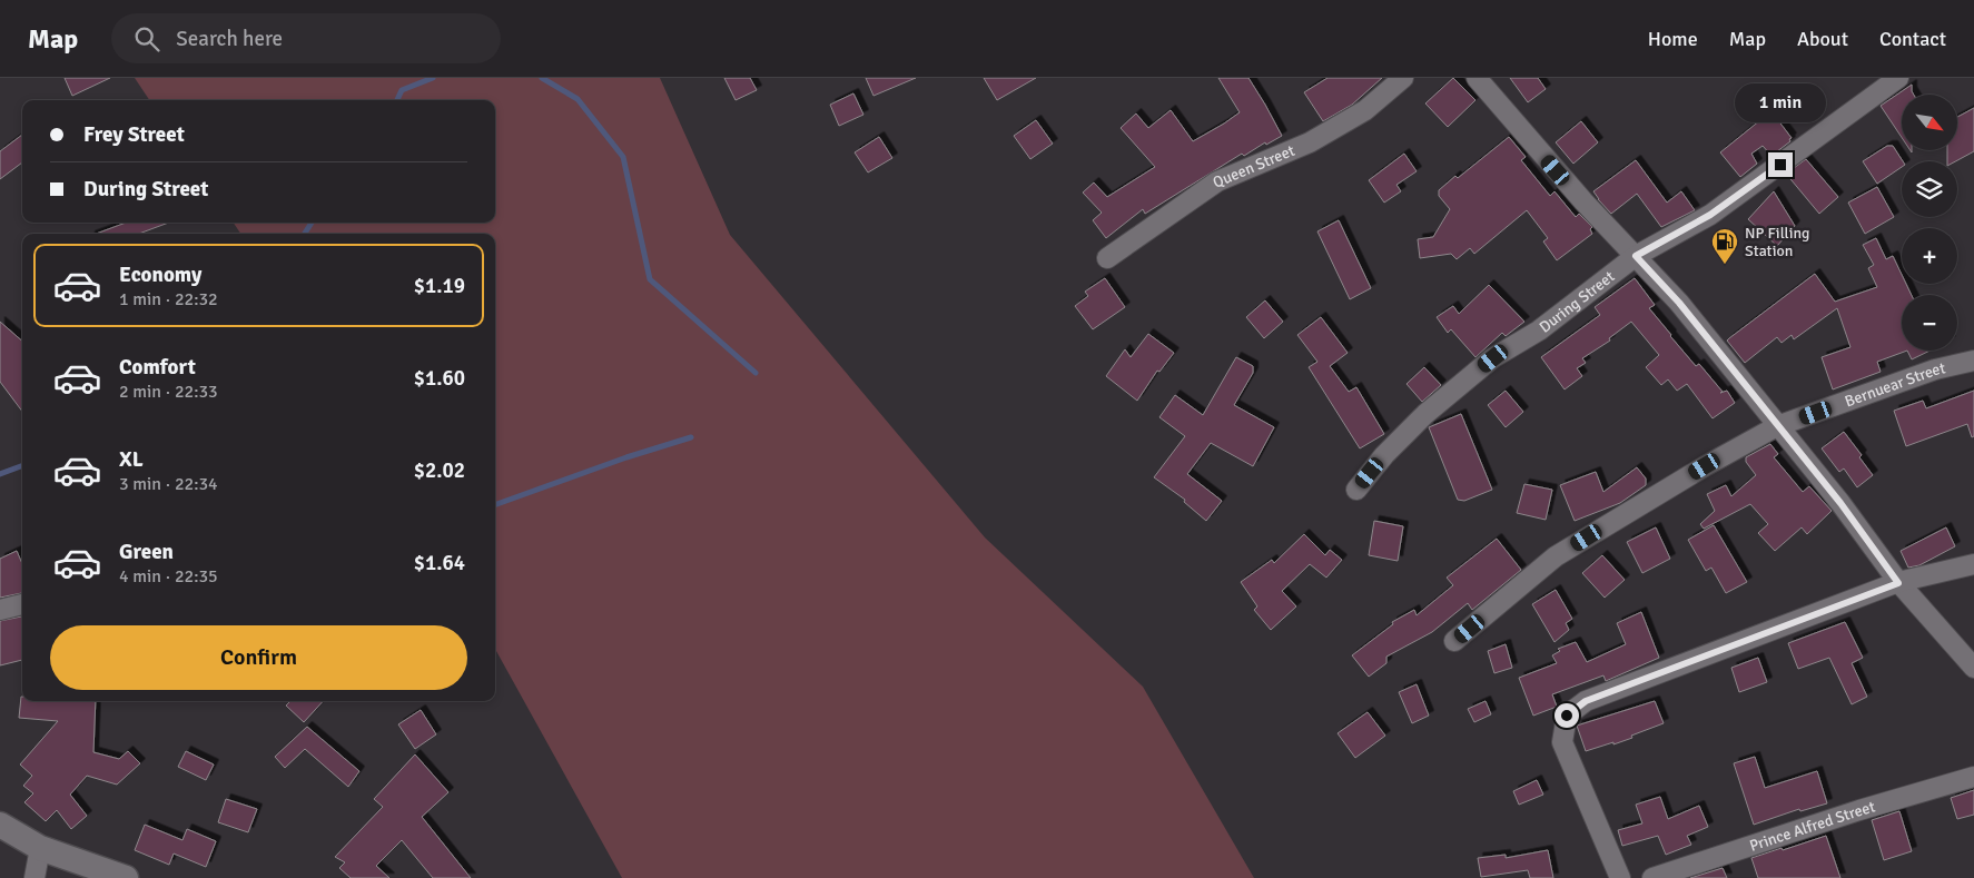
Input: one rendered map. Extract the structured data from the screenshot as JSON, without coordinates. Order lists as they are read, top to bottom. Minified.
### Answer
{"streets":{"street":["Queen Street","During Street","Bernuear Street","Prince Alfred Street"]},"places":{"fuel station":["NP Filling Station"]},"north":"bottom right","page":{"header":"Map","search":"Search here","nav":["Home","Map","About","Contact"],"bubble":"1 min","map_buttons":["+","−"],"banner":["Frey Street","During Street"],"list":[{"name":"Economy","note":"1 min · 22:32","value":"$1.19"},{"name":"Comfort","note":"2 min · 22:33","value":"$1.60"},{"name":"XL","note":"3 min · 22:34","value":"$2.02"},{"name":"Green","note":"4 min · 22:35","value":"$1.64"}],"buttons":"Confirm"}}
